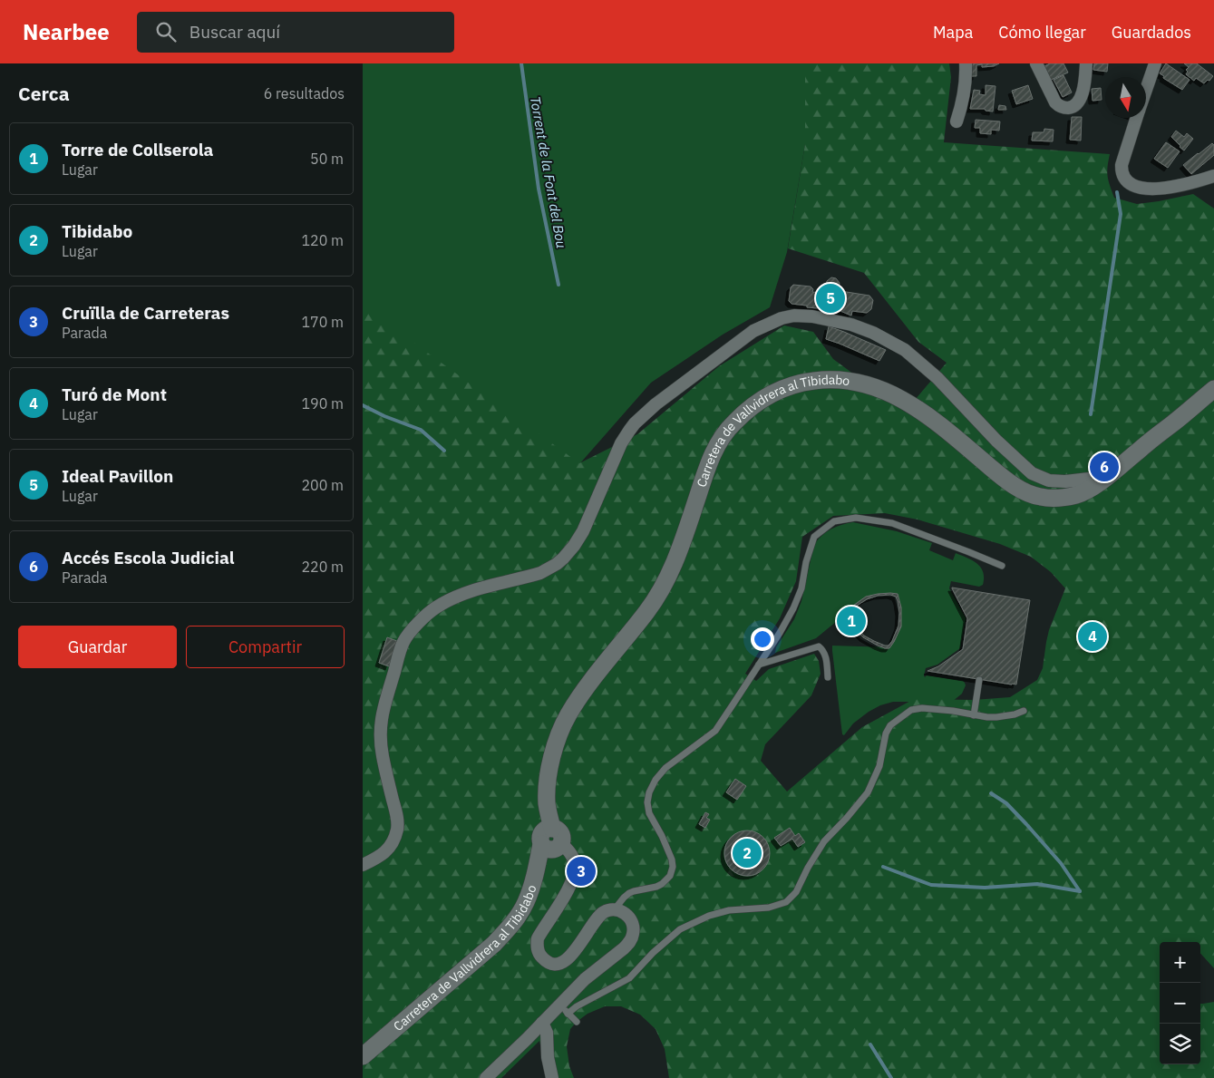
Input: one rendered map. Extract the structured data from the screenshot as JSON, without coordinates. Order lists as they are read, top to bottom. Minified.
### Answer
{"streets":{"street":["Carretera de Vallvidrera al Tibidabo"]},"water":["Torrent de la Font del Bou"],"north":"bottom","page":{"header":"Nearbee","search":"Buscar aquí","nav":["Mapa","Cómo llegar","Guardados"],"heading":["Cerca","6 resultados"],"list":[{"mark":"1","name":"Torre de Collserola","note":"Lugar","value":"50 m"},{"mark":"2","name":"Tibidabo","note":"Lugar","value":"120 m"},{"mark":"3","name":"Cruïlla de Carreteras","note":"Parada","value":"170 m"},{"mark":"4","name":"Turó de Mont","note":"Lugar","value":"190 m"},{"mark":"5","name":"Ideal Pavillon","note":"Lugar","value":"200 m"},{"mark":"6","name":"Accés Escola Judicial","note":"Parada","value":"220 m"}],"pins":["5","6","1","4","2","3"],"buttons":["Guardar","Compartir"],"map_buttons":["+","−"]}}
